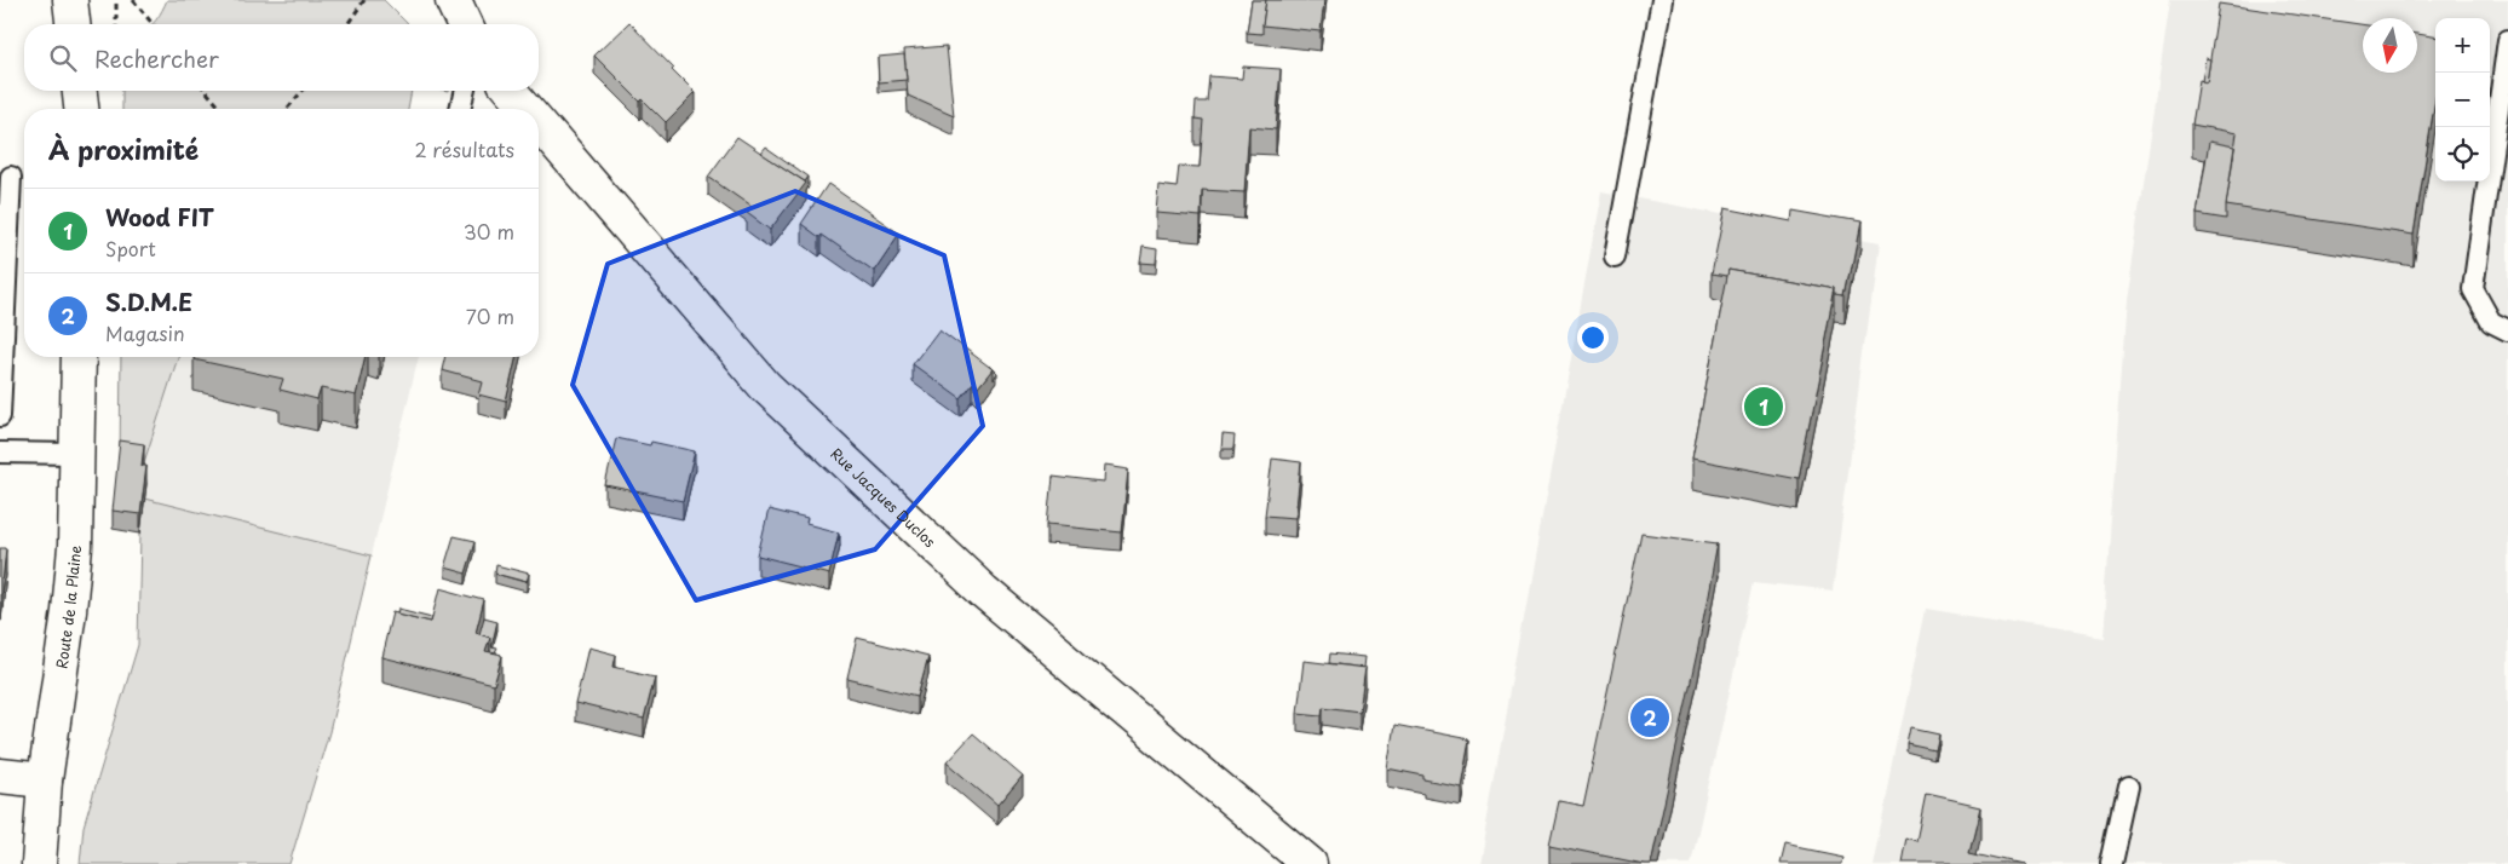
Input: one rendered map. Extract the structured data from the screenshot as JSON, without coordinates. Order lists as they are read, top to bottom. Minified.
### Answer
{"streets":{"street":["Rue Jacques Duclos","Route de la Plaine"]},"north":"bottom","page":{"map_buttons":["+","−"],"search":"Rechercher","heading":["À proximité","2 résultats"],"list":[{"mark":"1","name":"Wood FIT","note":"Sport","value":"30 m"},{"mark":"2","name":"S.D.M.E","note":"Magasin","value":"70 m"}],"pins":["1","2"]}}
